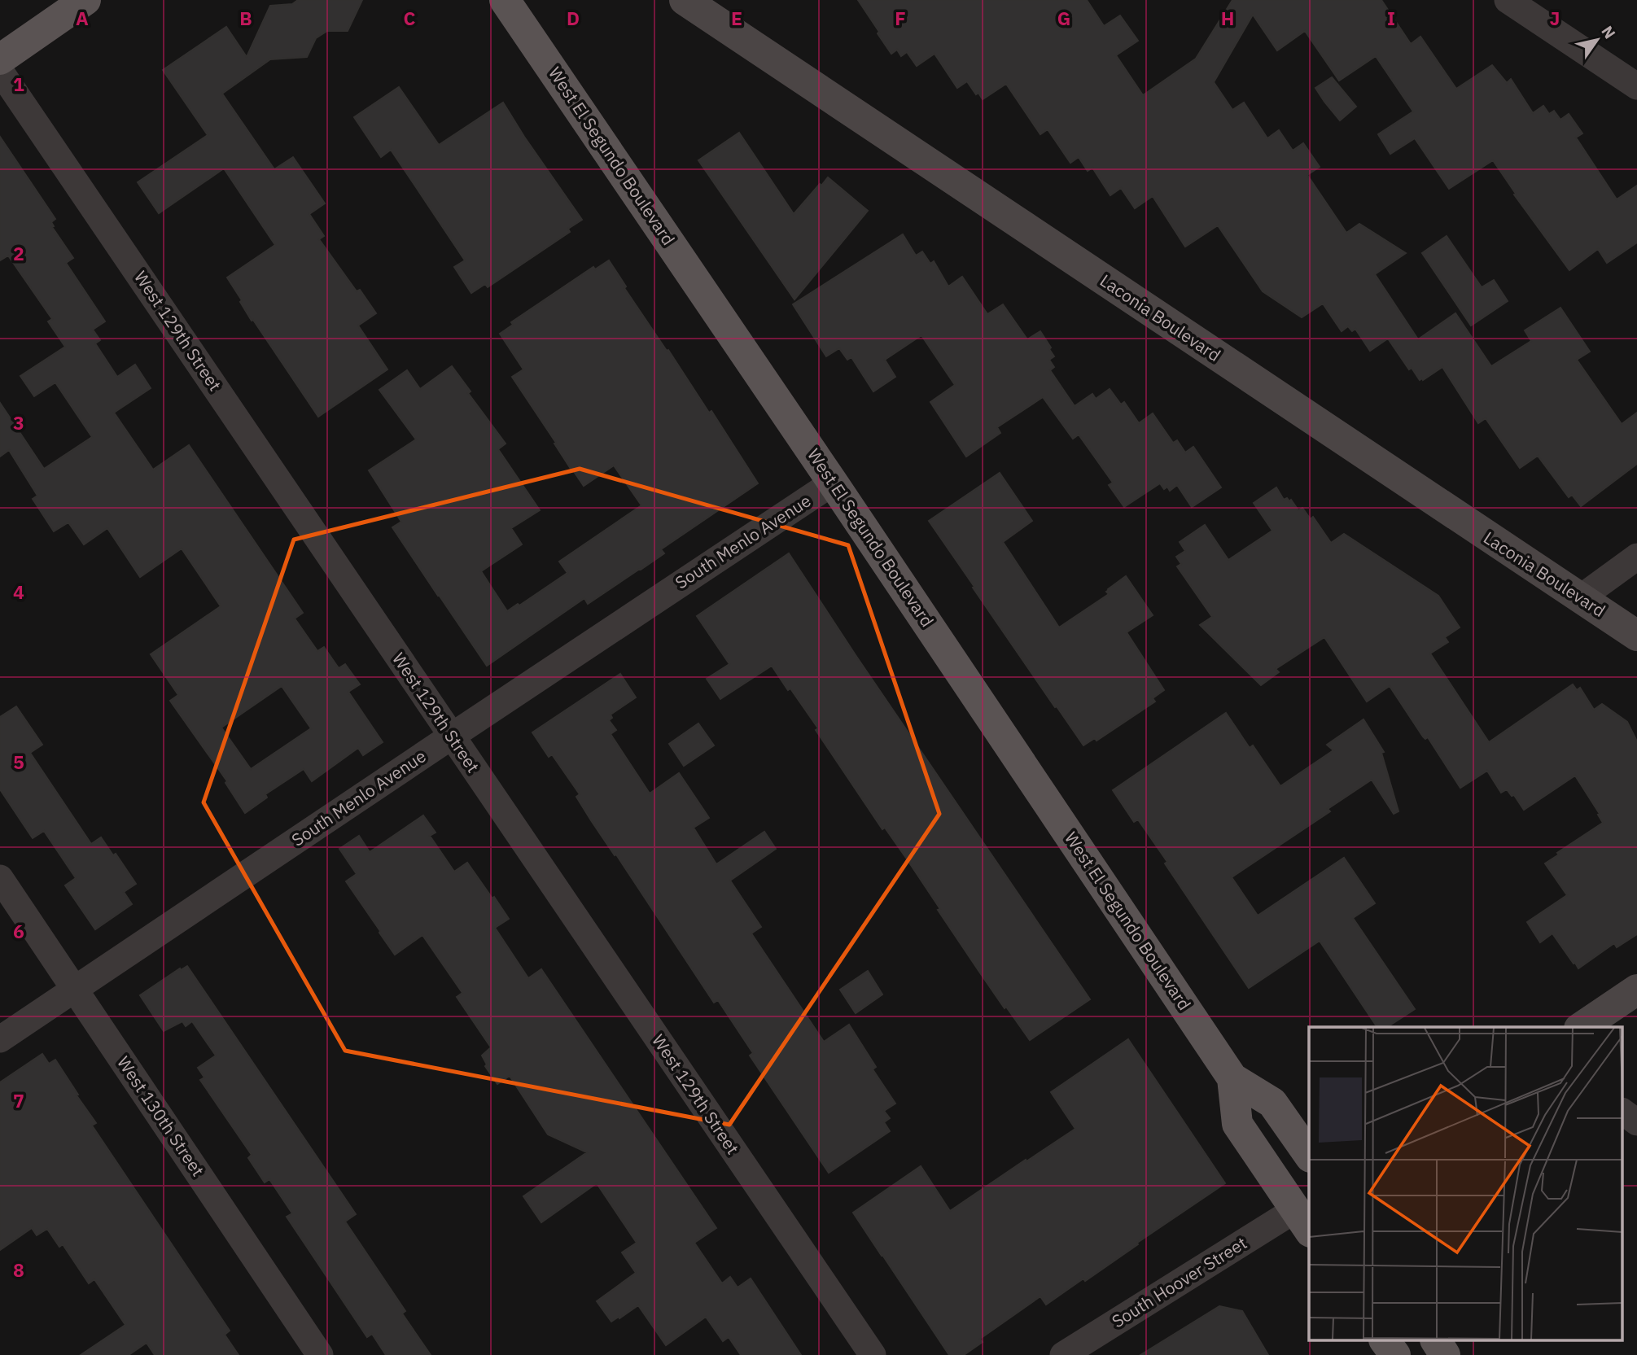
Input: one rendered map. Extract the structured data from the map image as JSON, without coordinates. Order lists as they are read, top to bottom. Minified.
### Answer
{"streets":{"main road":["West El Segundo Boulevard"],"street":["Laconia Boulevard","West 129th Street","South Menlo Avenue","West 130th Street","South Hoover Street"]},"crossings":[["West El Segundo Boulevard","South Menlo Avenue"],["West El Segundo Boulevard","South Hoover Street"],["West 129th Street","South Menlo Avenue"],["South Menlo Avenue","West 130th Street"]],"north":"top right","grid":{"columns":["A","B","C","D","E","F","G","H","I","J"],"rows":["1","2","3","4","5","6","7","8"]}}
